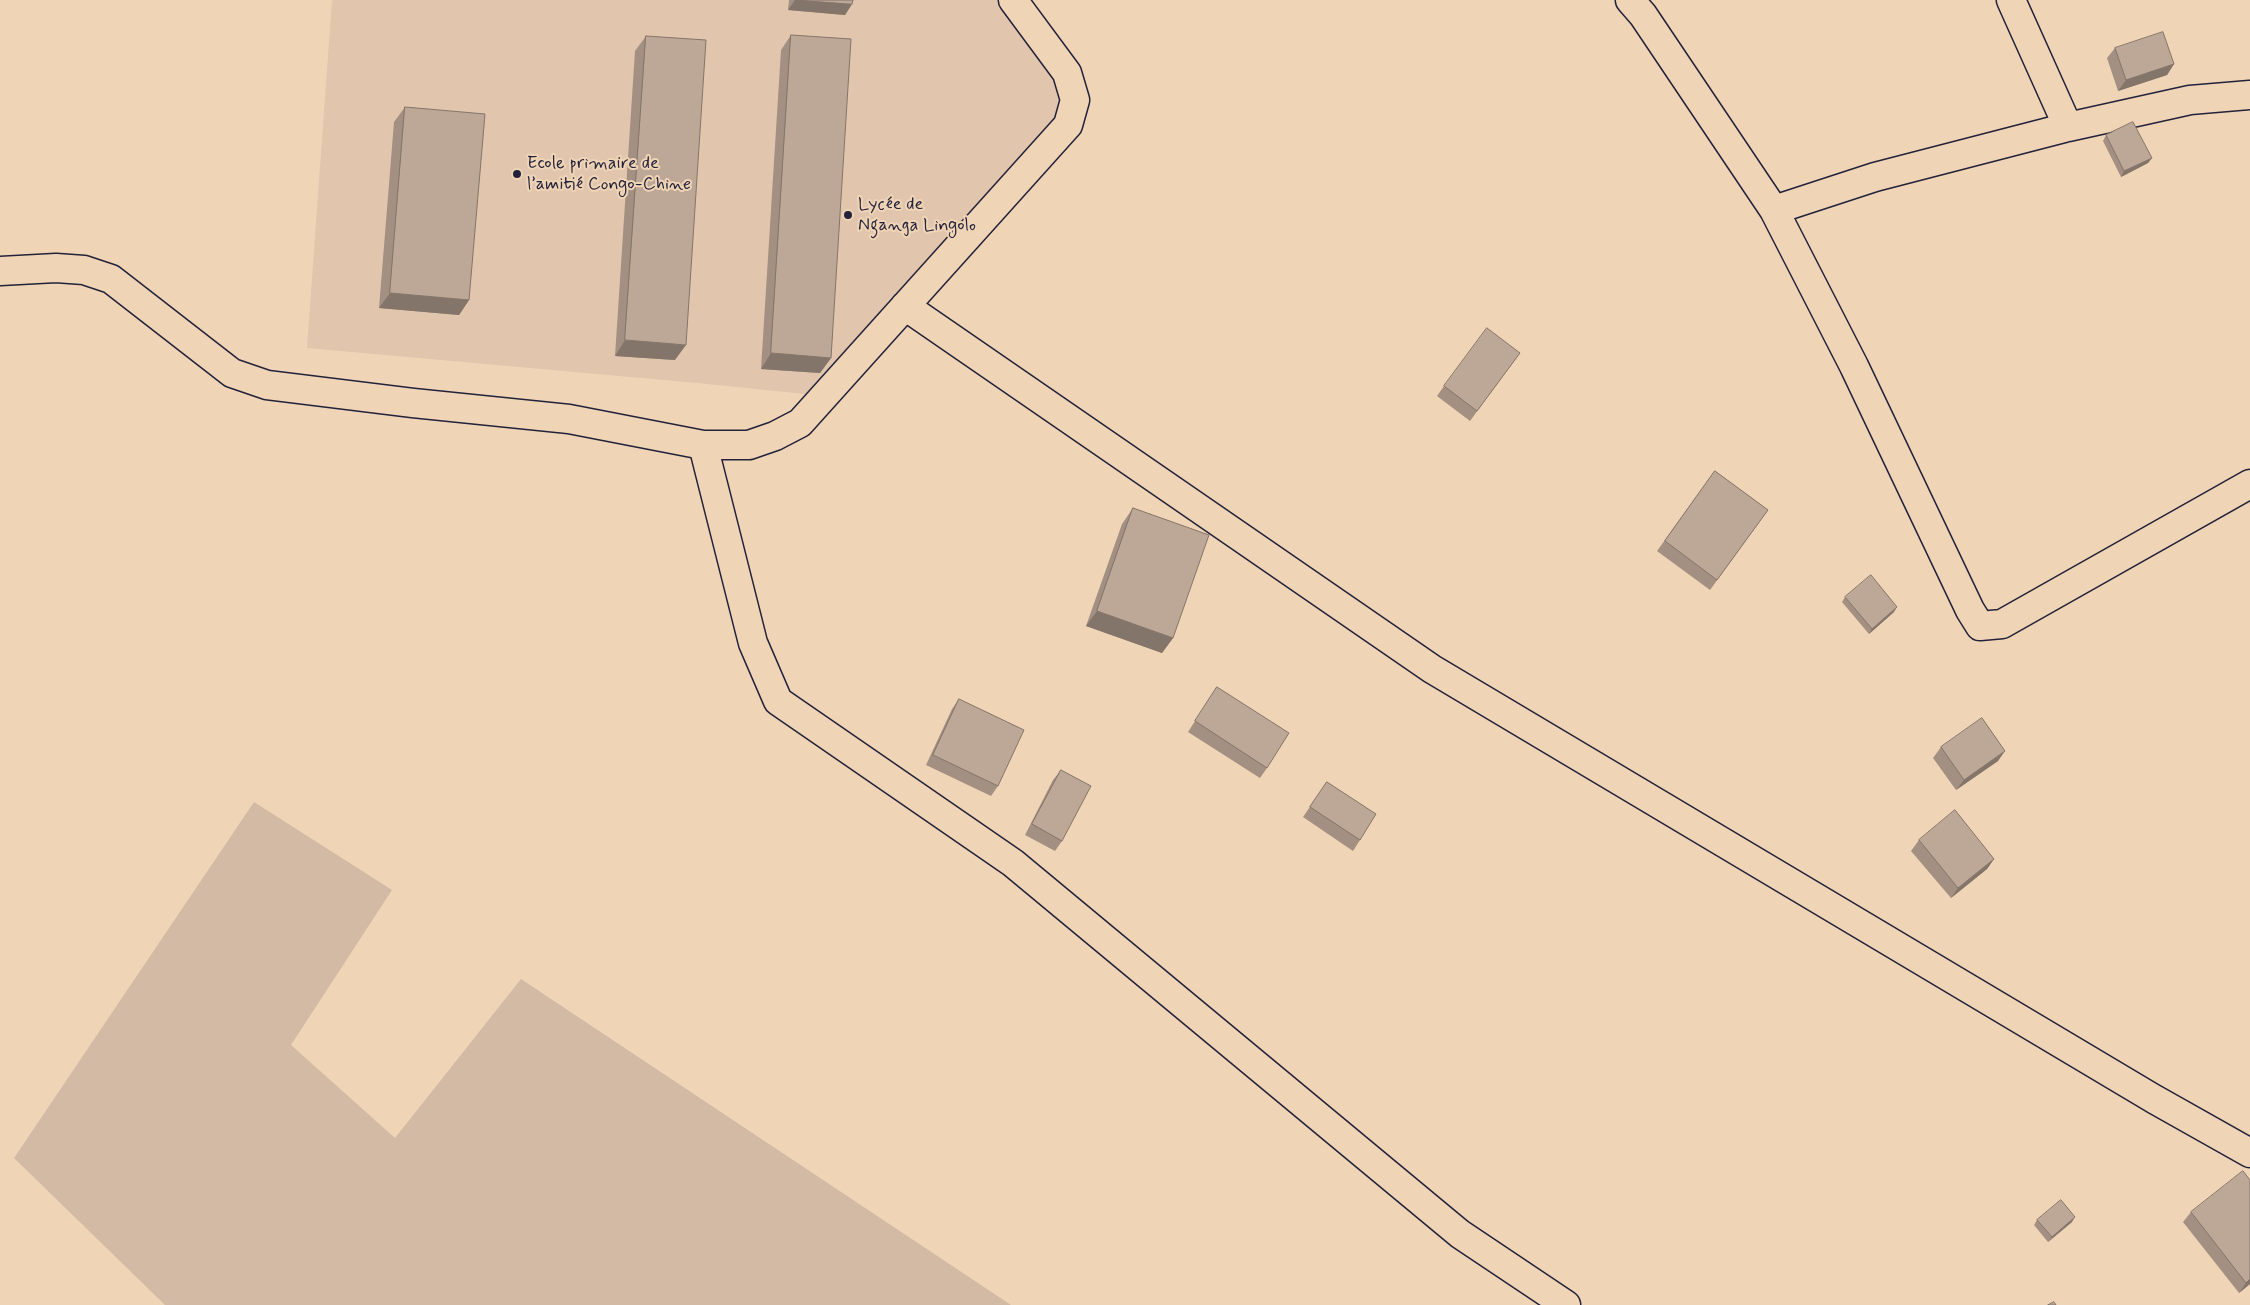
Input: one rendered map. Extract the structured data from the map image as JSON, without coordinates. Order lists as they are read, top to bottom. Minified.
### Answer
{"places":["Ecole primaire de l’amitié Congo-Chine","Lycée de Nganga Lingolo"]}
